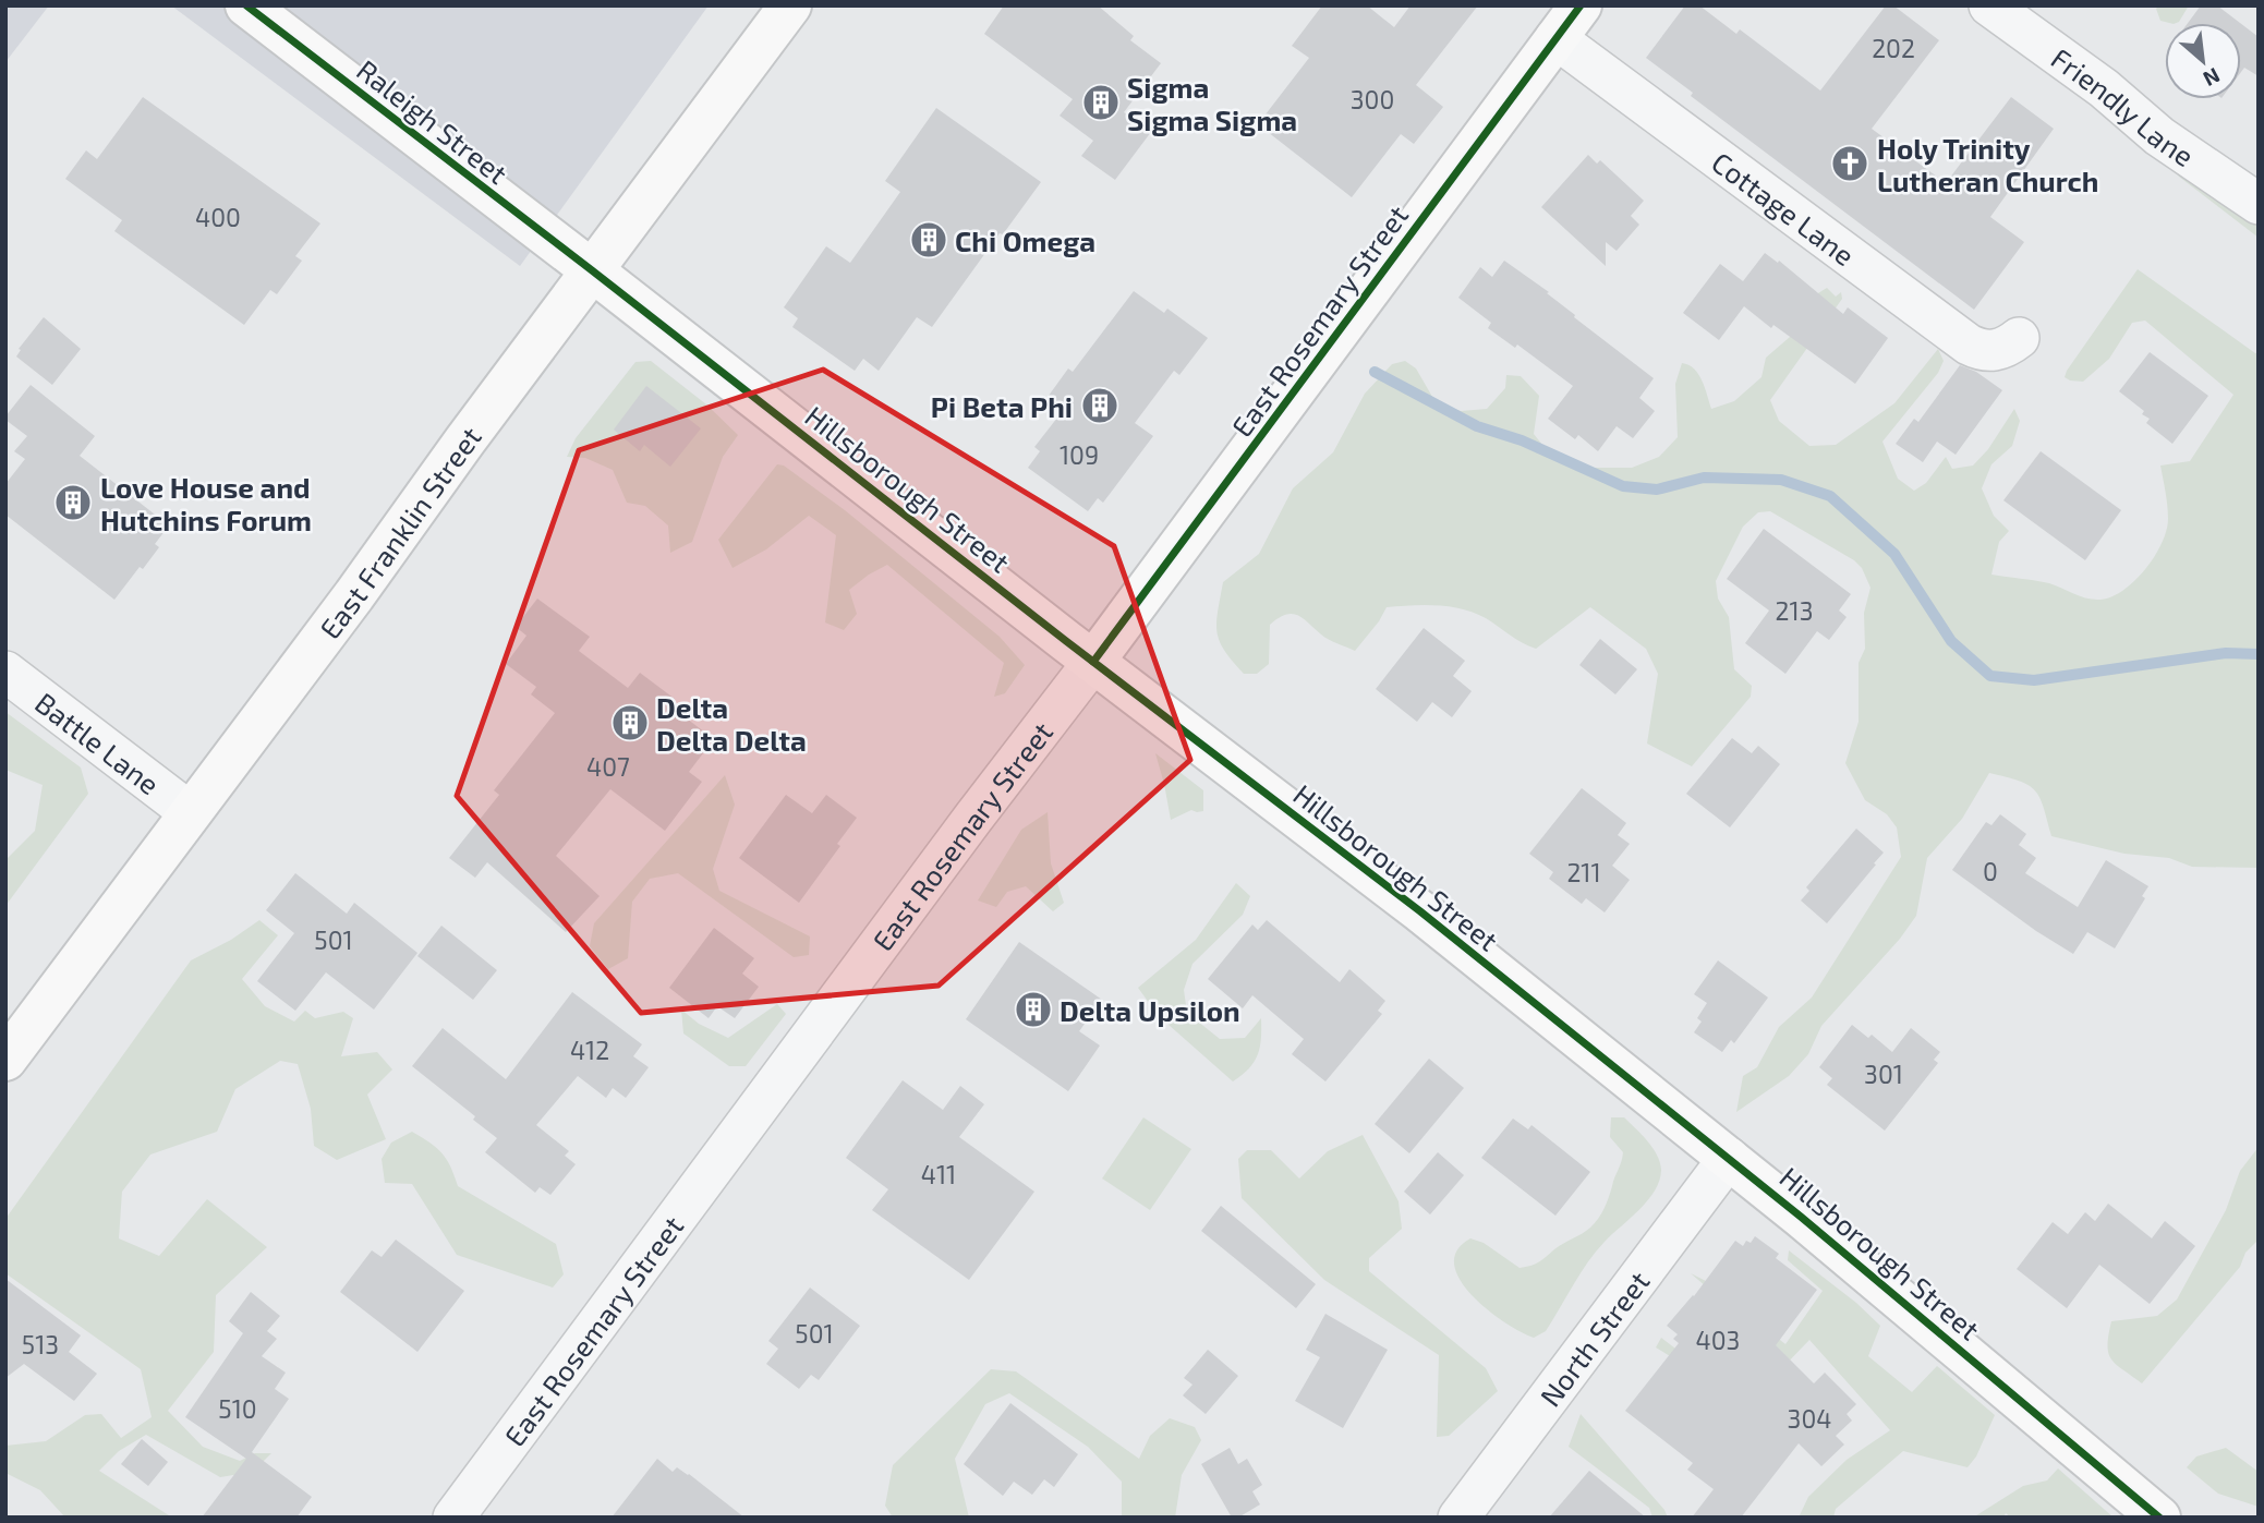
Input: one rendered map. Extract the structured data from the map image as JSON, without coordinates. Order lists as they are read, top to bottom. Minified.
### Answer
{"streets":{"street":["Friendly Lane","Raleigh Street","Cottage Lane","East Rosemary Street","Hillsborough Street","East Franklin Street","Battle Lane","North Street"]},"crossings":[["Raleigh Street","Hillsborough Street"],["Raleigh Street","East Franklin Street"],["Cottage Lane","East Rosemary Street"],["East Rosemary Street","Hillsborough Street"],["Hillsborough Street","East Franklin Street"],["Hillsborough Street","North Street"],["East Franklin Street","Battle Lane"]],"places":{"building":["Sigma Sigma Sigma","Chi Omega","Pi Beta Phi","Love House and Hutchins Forum","Delta Delta Delta","Delta Upsilon"],"church":["Holy Trinity Lutheran Church"]},"house_numbers":["202","300","400","109","213","407","0","211","501","412","301","411","501","403","513","510","304"],"north":"bottom right"}
